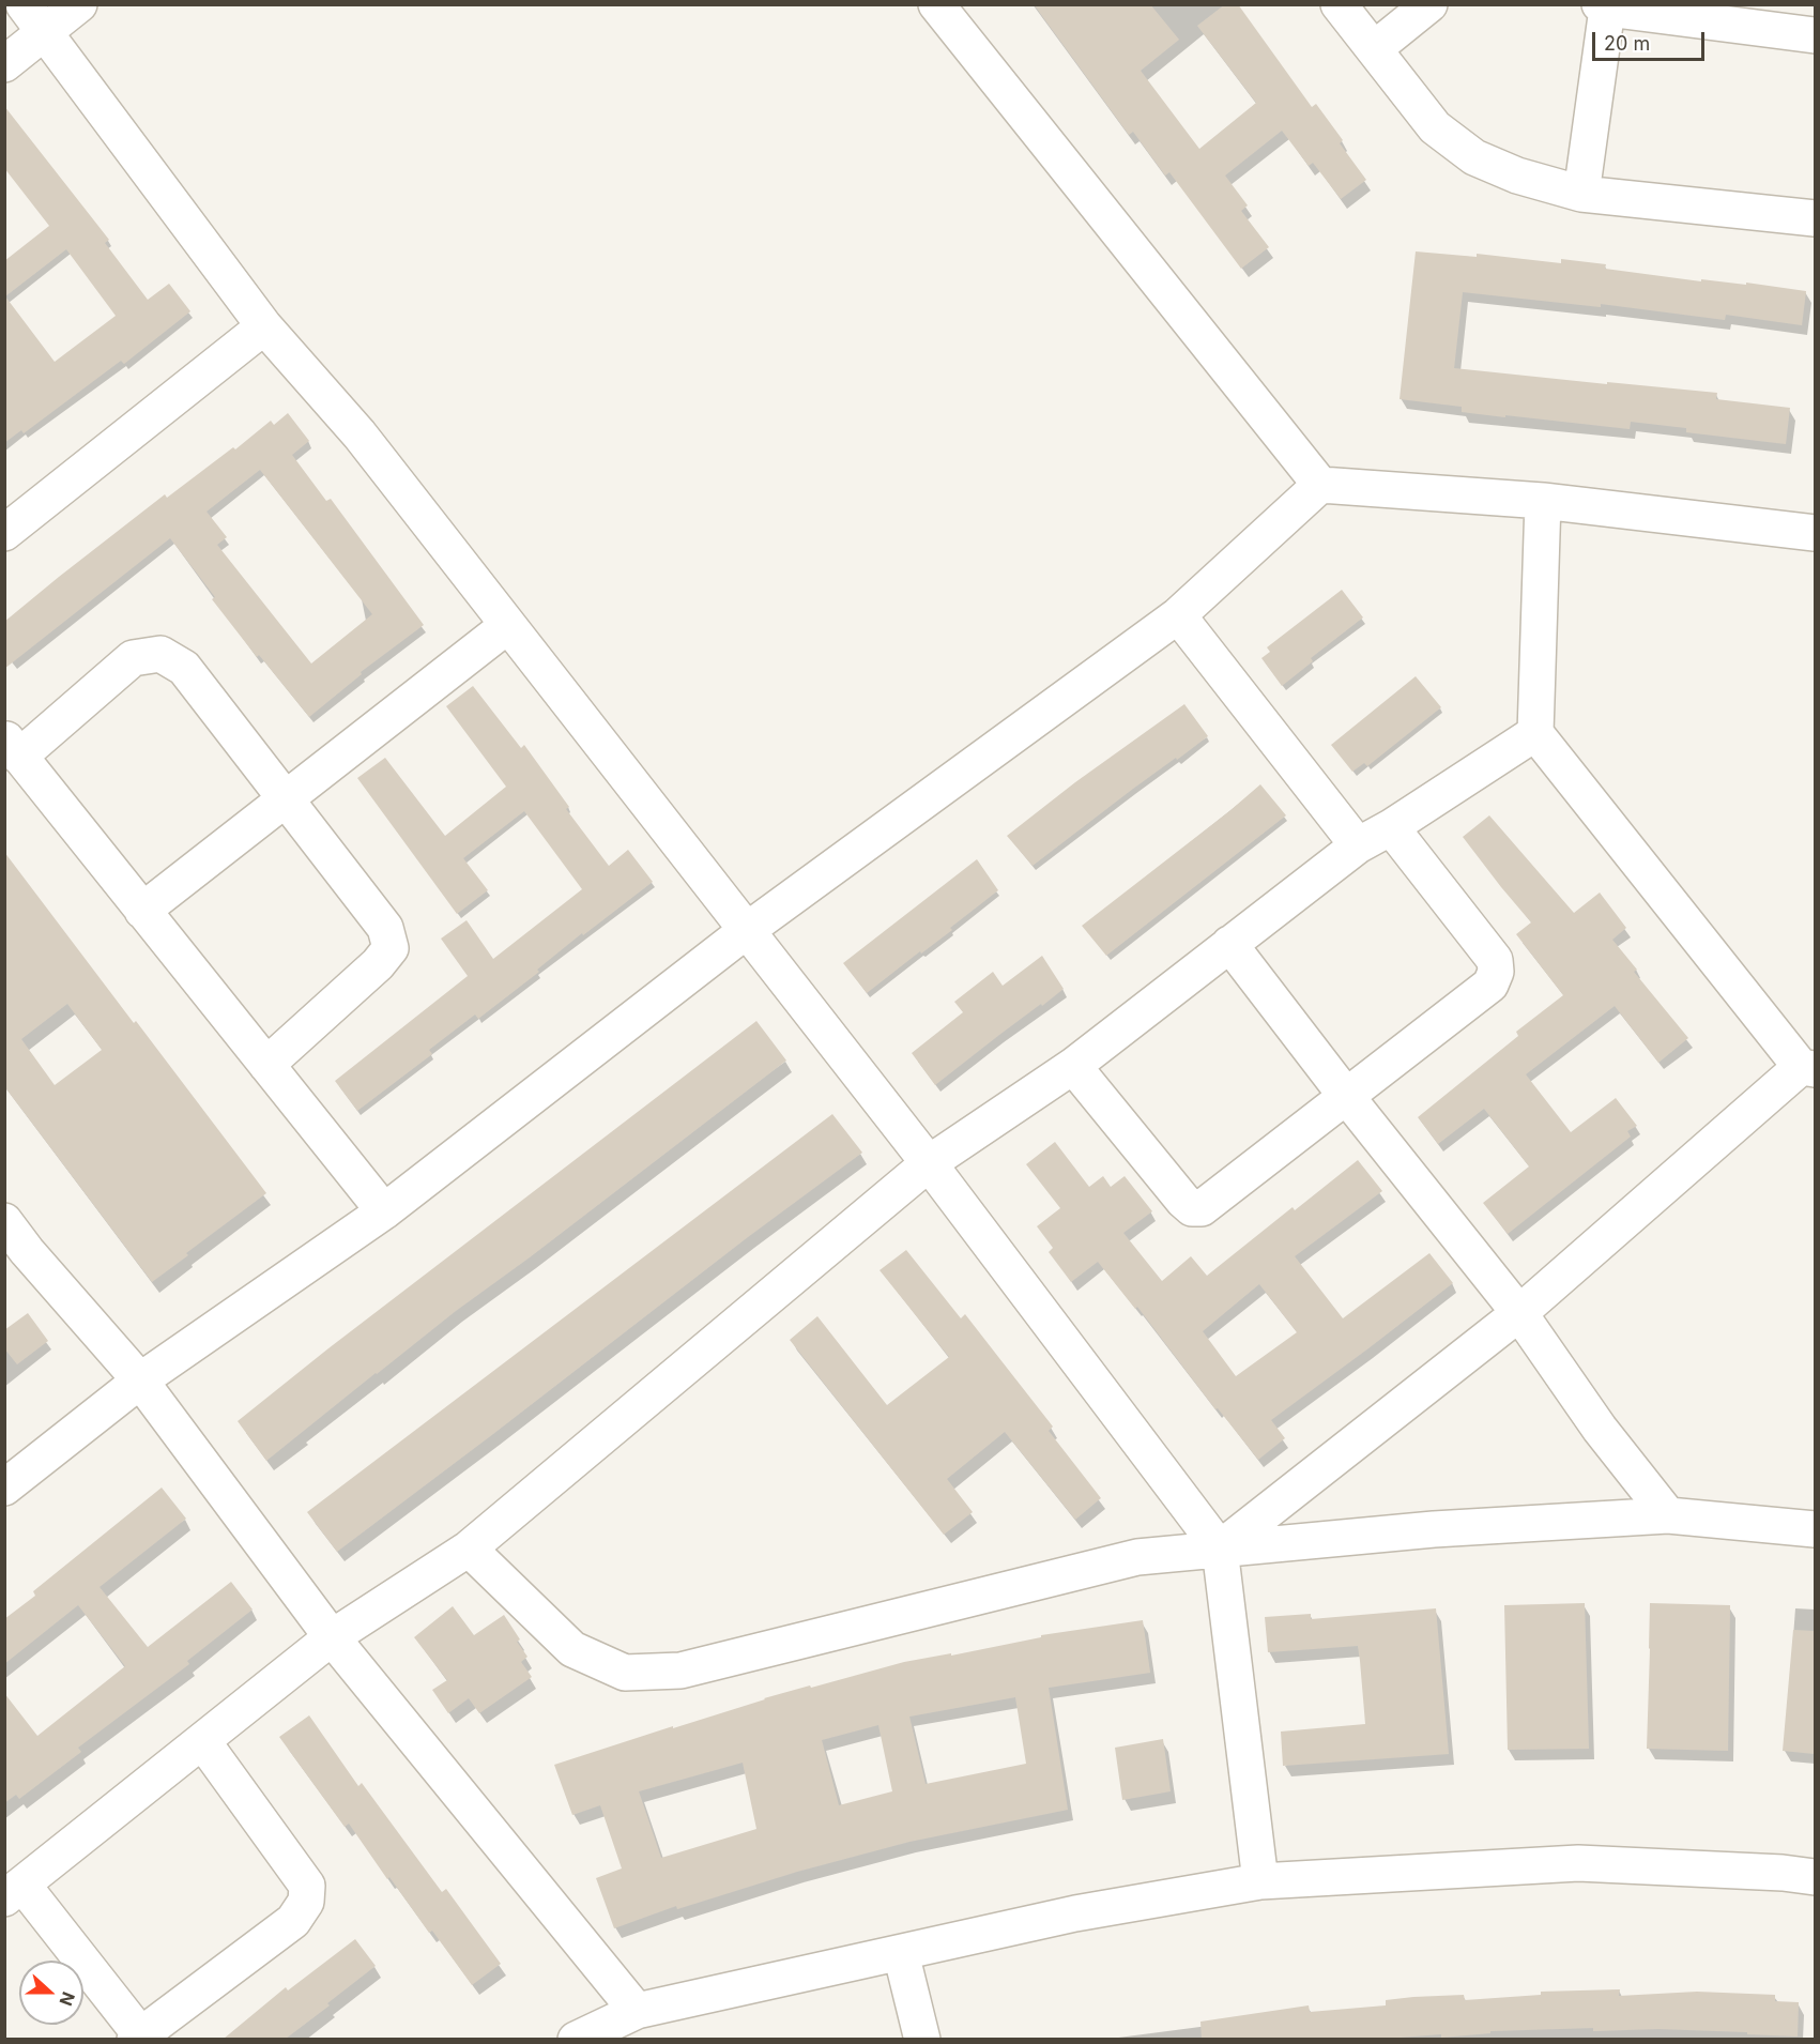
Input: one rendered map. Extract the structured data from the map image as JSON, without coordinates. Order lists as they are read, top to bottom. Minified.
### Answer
{"scale_bar":"20 m","north":"right"}
